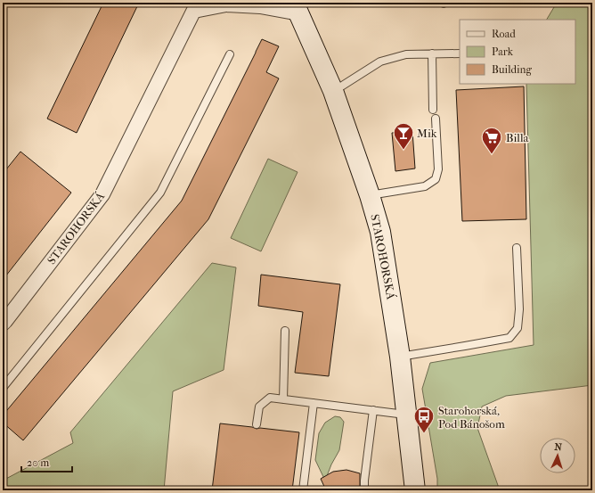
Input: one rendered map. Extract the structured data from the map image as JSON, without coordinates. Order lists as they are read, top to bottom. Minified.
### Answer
{"streets":{"street":["STAROHORSKÁ"]},"places":{"bar":["Mik"],"supermarket":["Billa"],"bus stop":["Starohorská, Pod Bánošom"]},"legend":["Road","Park","Building"],"scale_bar":"20 m","north":"top"}
